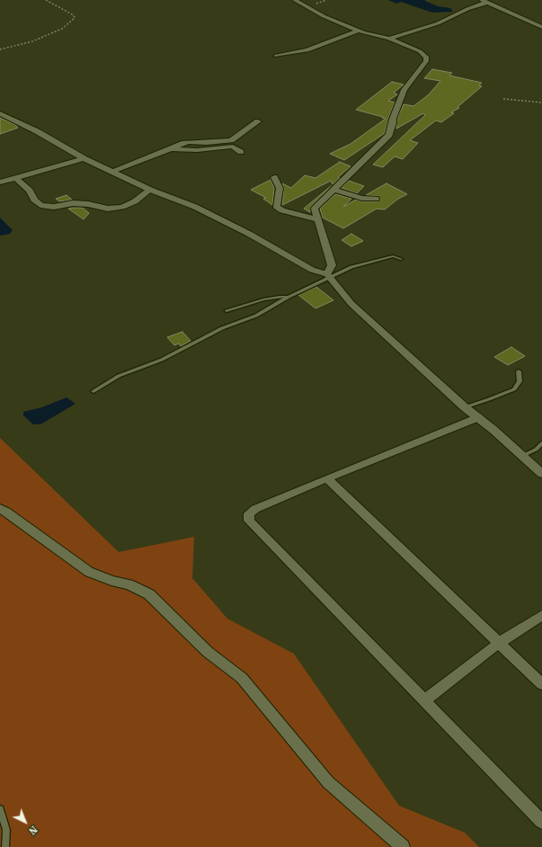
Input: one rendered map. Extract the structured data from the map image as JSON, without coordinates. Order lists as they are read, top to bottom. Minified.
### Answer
{"north":"bottom right"}
